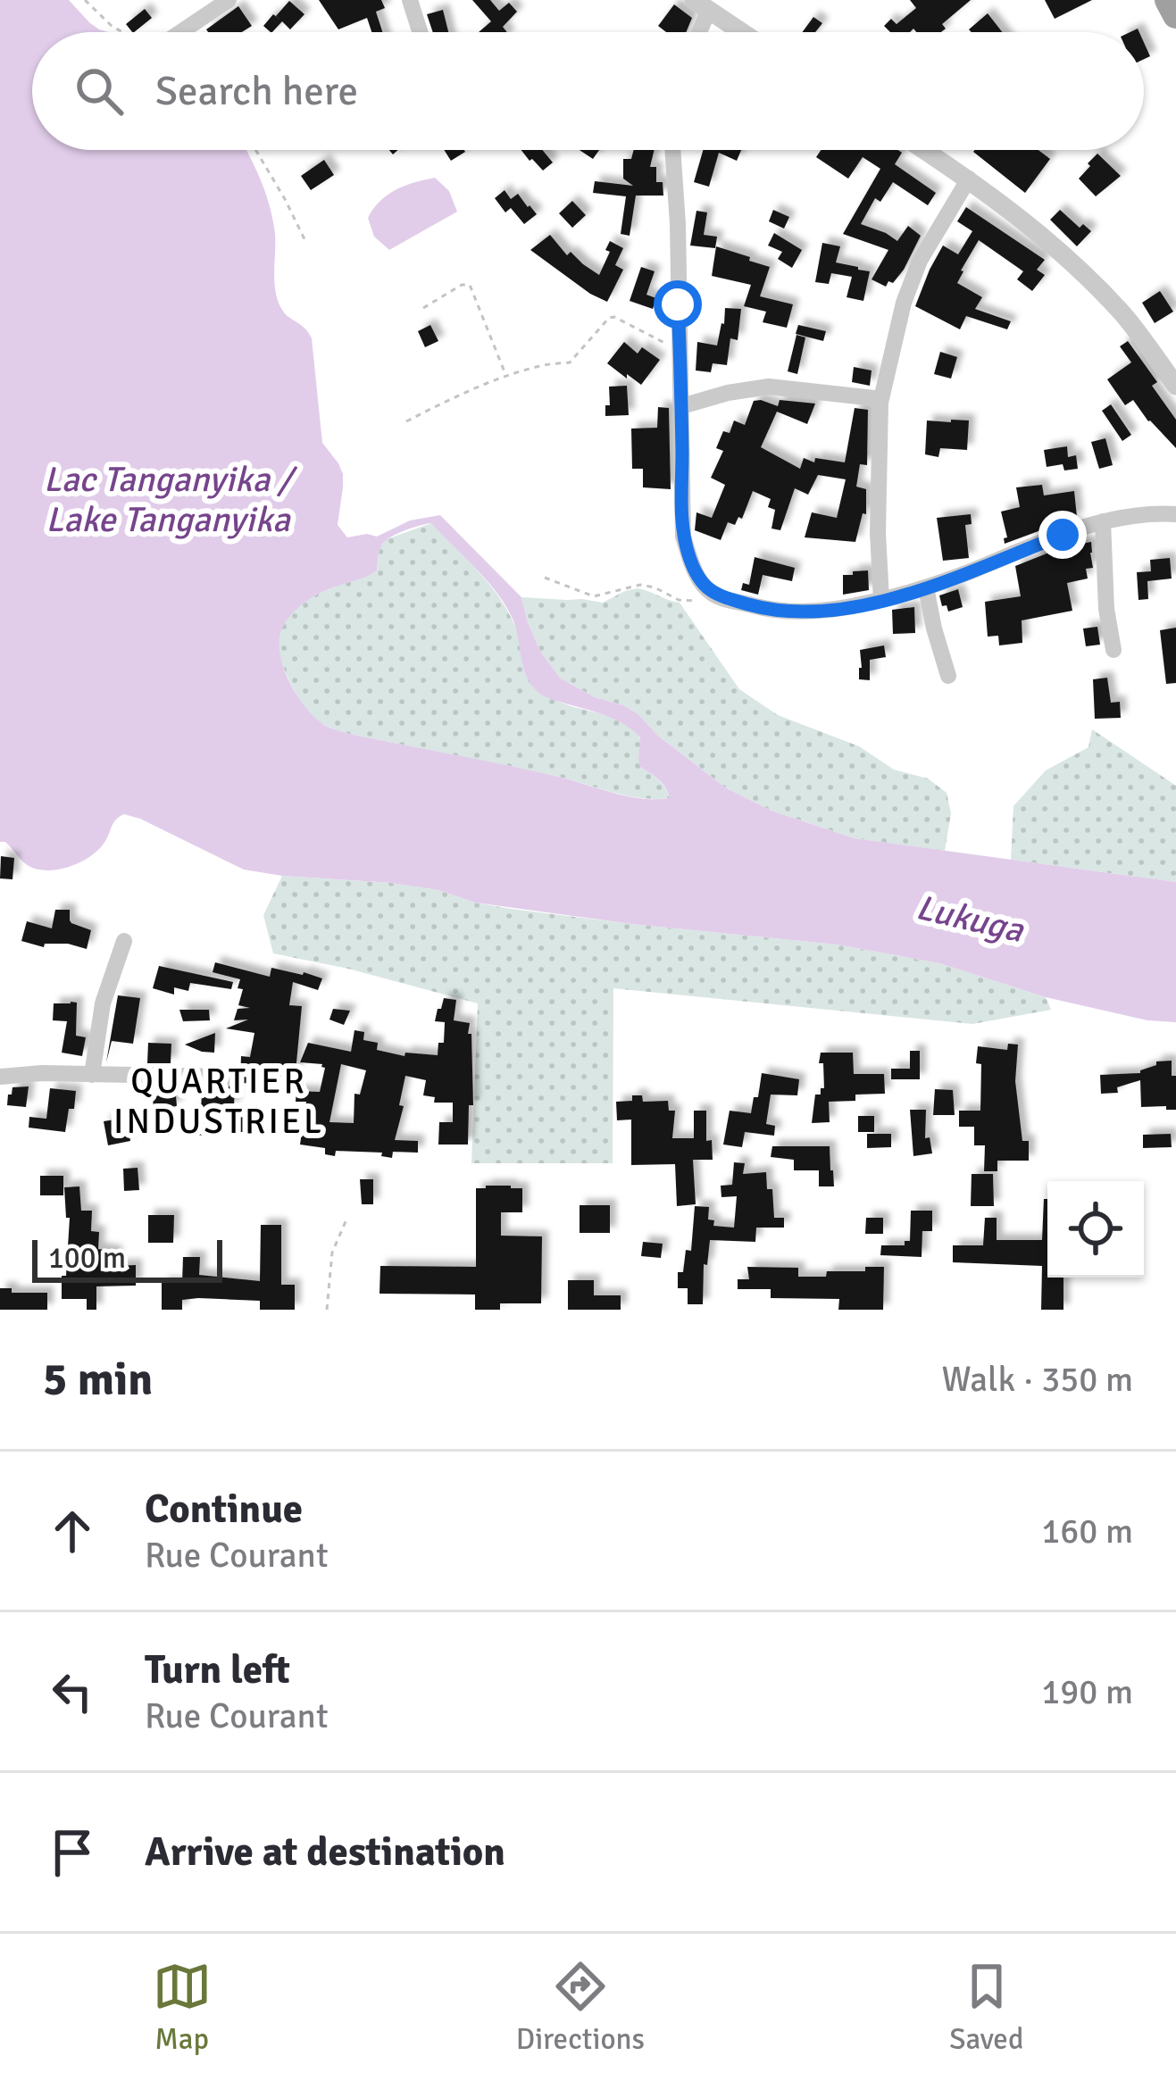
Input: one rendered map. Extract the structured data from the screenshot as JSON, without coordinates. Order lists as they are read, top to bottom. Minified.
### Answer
{"districts":["QUARTIER INDUSTRIEL"],"water":["Lac Tanganyika / Lake Tanganyika","Lukuga"],"scale_bar":"100 m","page":{"search":"Search here","scale":"100 m","heading":["5 min","Walk · 350 m"],"list":[["Continue","Rue Courant","160 m"],["Turn left","Rue Courant","190 m"],"Arrive at destination"],"nav":["Map","Directions","Saved"]}}
